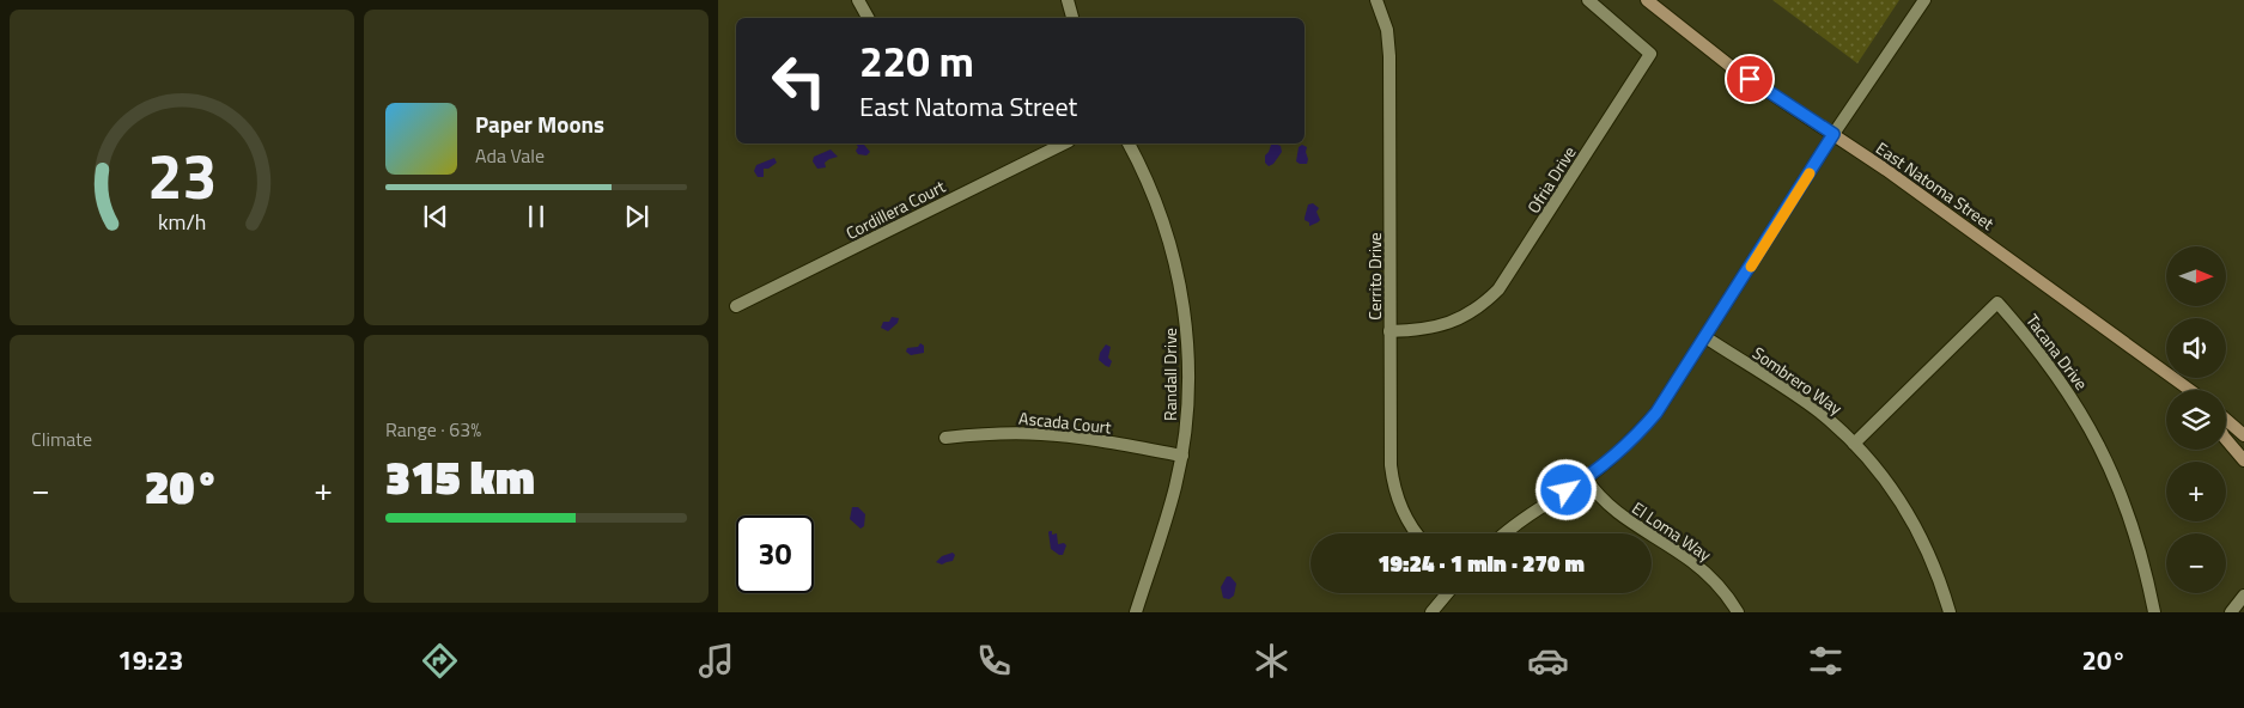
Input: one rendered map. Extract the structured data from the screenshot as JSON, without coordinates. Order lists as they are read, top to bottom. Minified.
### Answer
{"streets":{"main road":["East Natoma Street"],"street":["Ofria Drive","Cordillera Court","Cerrito Drive","Tacana Drive","Randall Drive","Sombrero Way","Ascada Court","El Loma Way"]},"crossings":[["Ofria Drive","Cerrito Drive"],["Tacana Drive","Sombrero Way"],["Randall Drive","Ascada Court"]],"north":"right","page":{"turn":["220 m","East Natoma Street"],"song":["Paper Moons","Ada Vale"],"map_buttons":["+","−"],"tile":["Climate",["Range · 63%","315 km"]],"heat":["−","20°","+"],"limit":"30","trip":"19:24 · 1 min · 270 m","tabs":["19:23","20°"],"gauge":["23","km/h"]}}
